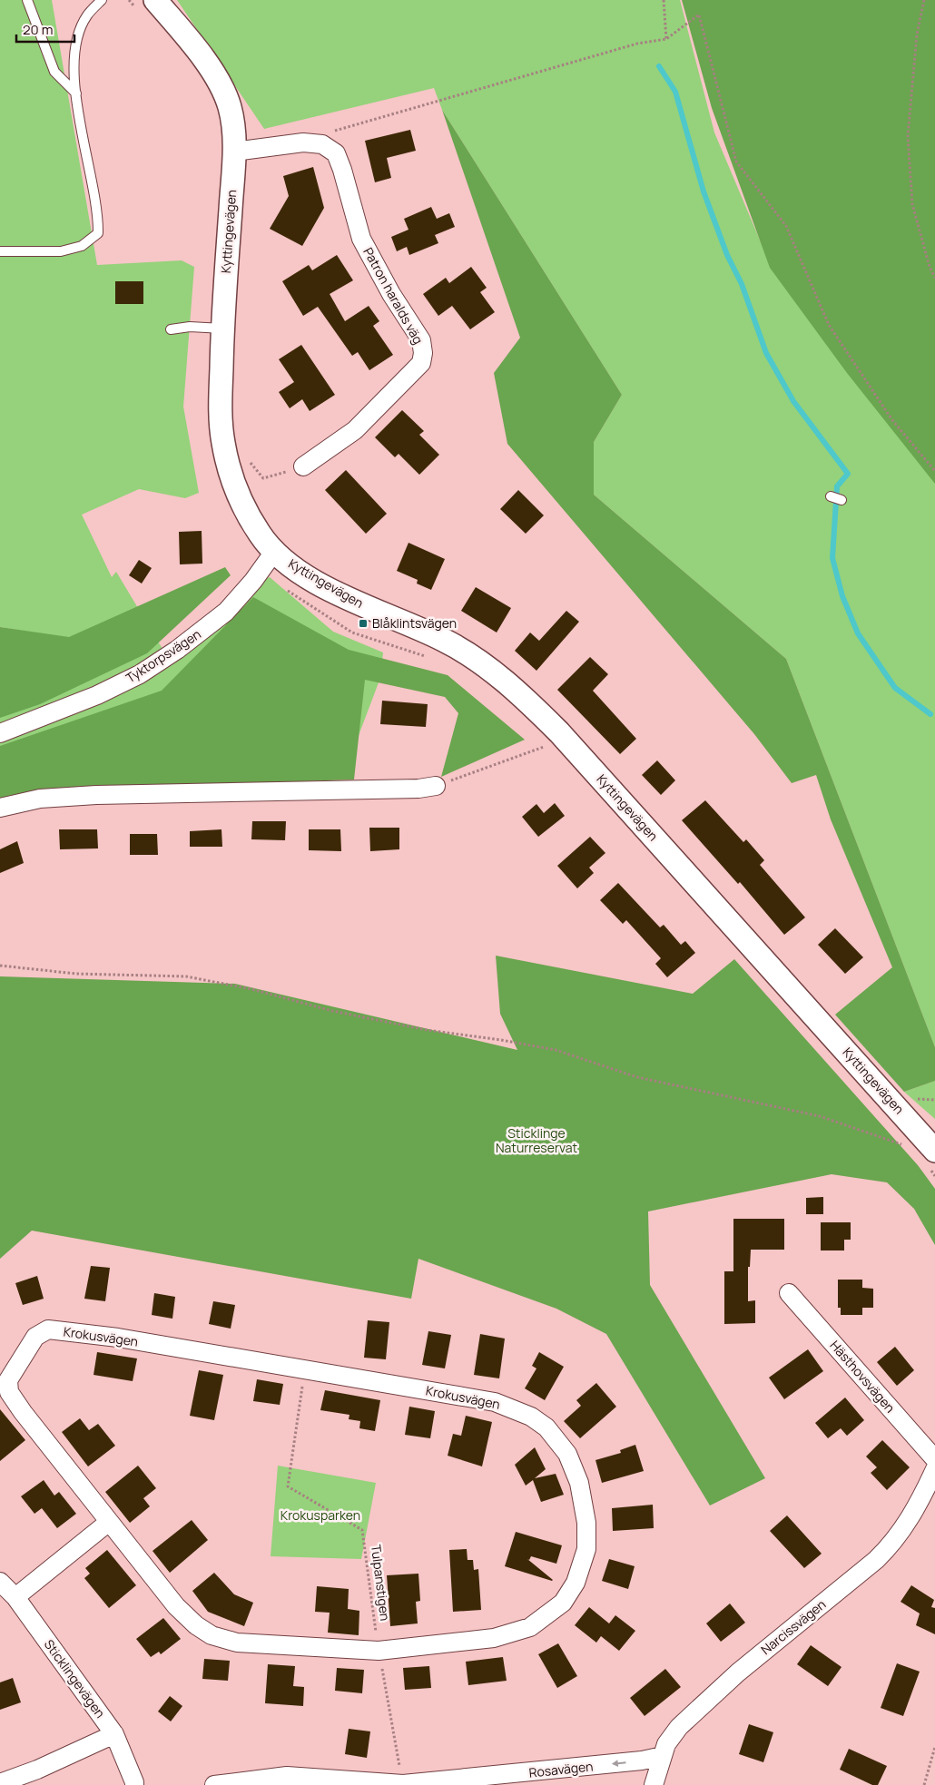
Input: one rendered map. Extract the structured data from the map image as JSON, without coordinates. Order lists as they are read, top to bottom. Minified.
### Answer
{"streets":{"street":["Kyttingevägen","Patron haralds väg","Tyktorpsvägen","Krokusvägen","Hästhovsvägen","Narcissvägen","Sticklingevägen","Rosavägen"],"path":["Tulpanstigen"]},"crossings":[["Kyttingevägen","Patron haralds väg"],["Kyttingevägen","Tyktorpsvägen"],["Krokusvägen","Tulpanstigen"],["Tulpanstigen","Rosavägen"],["Narcissvägen","Rosavägen"]],"one_way":["Rosavägen"],"parks":["Sticklinge Naturreservat","Krokusparken"],"places":{"transit":["Blåklintsvägen"]},"scale_bar":"20 m"}
